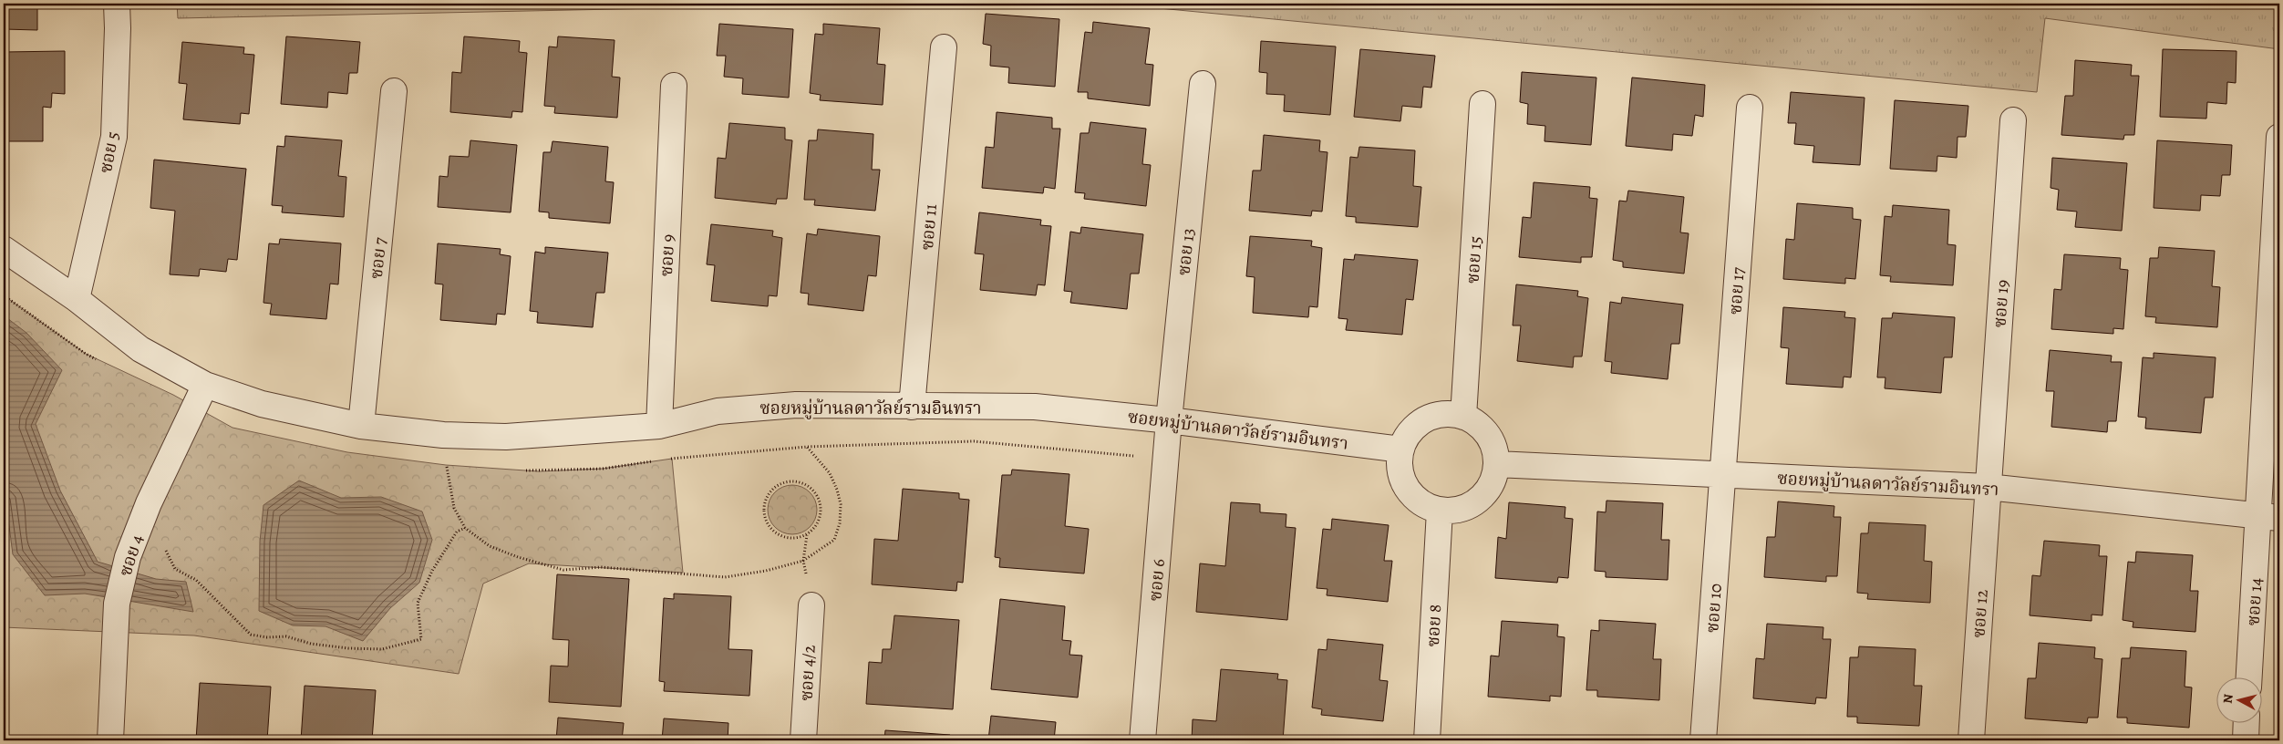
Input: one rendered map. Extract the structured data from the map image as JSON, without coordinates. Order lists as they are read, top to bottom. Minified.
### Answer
{"streets":{"street":["ซอย 5","ซอย 11","ซอย 13","ซอย 9","ซอย 7","ซอย 15","ซอย 17","ซอย 19","ซอยหมู่บ้านลดาวัลย์รามอินทรา","ซอย 4","ซอย 6","ซอย 14","ซอย 10","ซอย 12","ซอย 8","ซอย 4/2"]},"crossings":[["ซอย 5","ซอยหมู่บ้านลดาวัลย์รามอินทรา"],["ซอย 11","ซอยหมู่บ้านลดาวัลย์รามอินทรา"],["ซอย 13","ซอยหมู่บ้านลดาวัลย์รามอินทรา"],["ซอย 13","ซอย 6"],["ซอย 9","ซอยหมู่บ้านลดาวัลย์รามอินทรา"],["ซอย 7","ซอยหมู่บ้านลดาวัลย์รามอินทรา"],["ซอย 15","ซอยหมู่บ้านลดาวัลย์รามอินทรา"],["ซอย 15","ซอย 8"],["ซอย 17","ซอยหมู่บ้านลดาวัลย์รามอินทรา"],["ซอย 17","ซอย 10"],["ซอย 19","ซอยหมู่บ้านลดาวัลย์รามอินทรา"],["ซอย 19","ซอย 12"],["ซอยหมู่บ้านลดาวัลย์รามอินทรา","ซอย 4"],["ซอยหมู่บ้านลดาวัลย์รามอินทรา","ซอย 6"],["ซอยหมู่บ้านลดาวัลย์รามอินทรา","ซอย 14"],["ซอยหมู่บ้านลดาวัลย์รามอินทรา","ซอย 10"],["ซอยหมู่บ้านลดาวัลย์รามอินทรา","ซอย 12"],["ซอยหมู่บ้านลดาวัลย์รามอินทรา","ซอย 8"]],"north":"left"}
